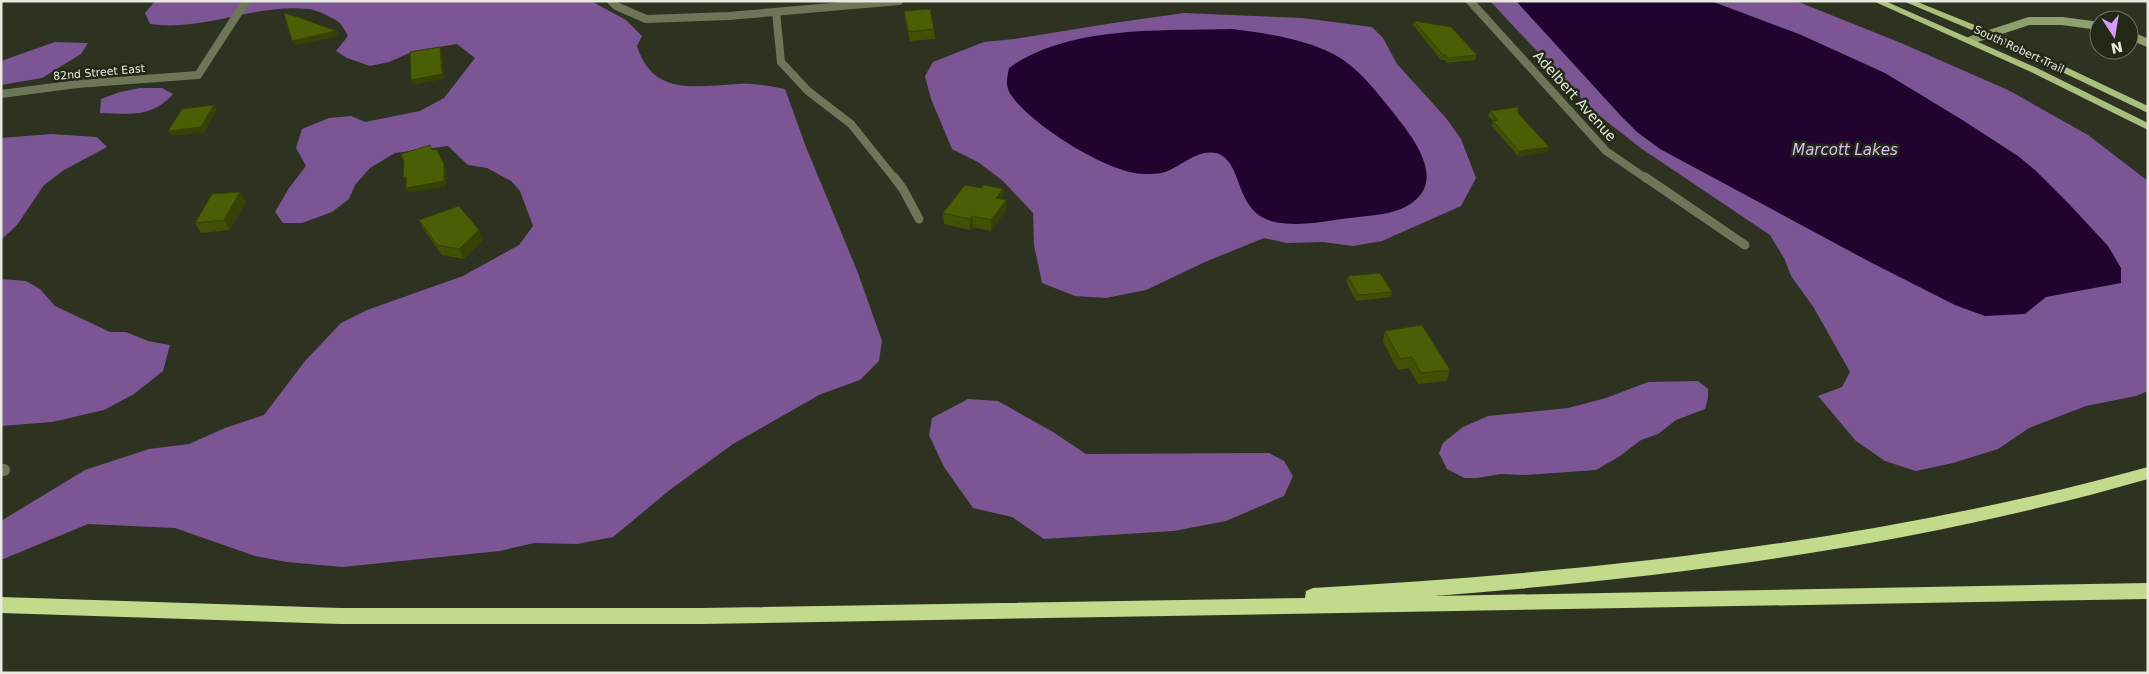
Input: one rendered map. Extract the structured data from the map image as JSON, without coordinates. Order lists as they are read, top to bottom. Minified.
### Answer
{"streets":{"main road":["South Robert Trail"],"street":["82nd Street East","Adelbert Avenue"]},"water":["Marcott Lakes"],"north":"bottom"}
